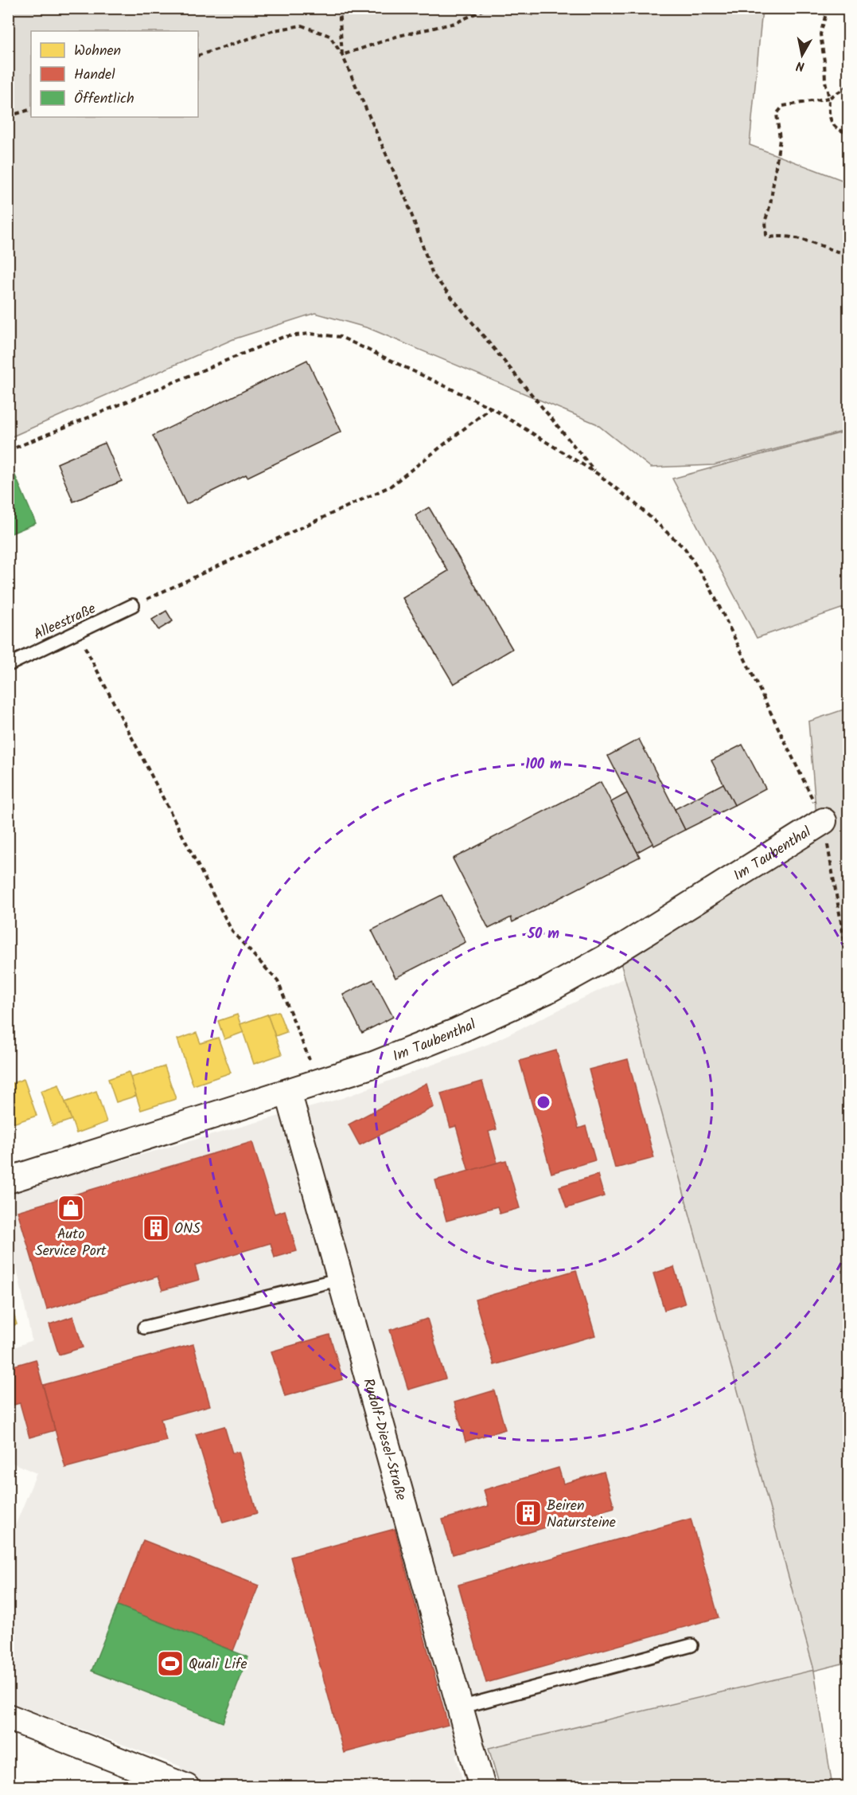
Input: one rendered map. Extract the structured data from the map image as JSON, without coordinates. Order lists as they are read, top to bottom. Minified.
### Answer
{"streets":{"street":["Im Taubenthal","Rudolf-Diesel-Straße"],"lane":["Alleestraße"]},"crossings":[["Im Taubenthal","Rudolf-Diesel-Straße"]],"places":{"shop":["Auto Service Port"],"building":["ONS","Beiren Natursteine"],"sports":["Quali Life"]},"legend":["Wohnen","Handel","Öffentlich"],"north":"bottom","rings":["100 m","50 m"]}
